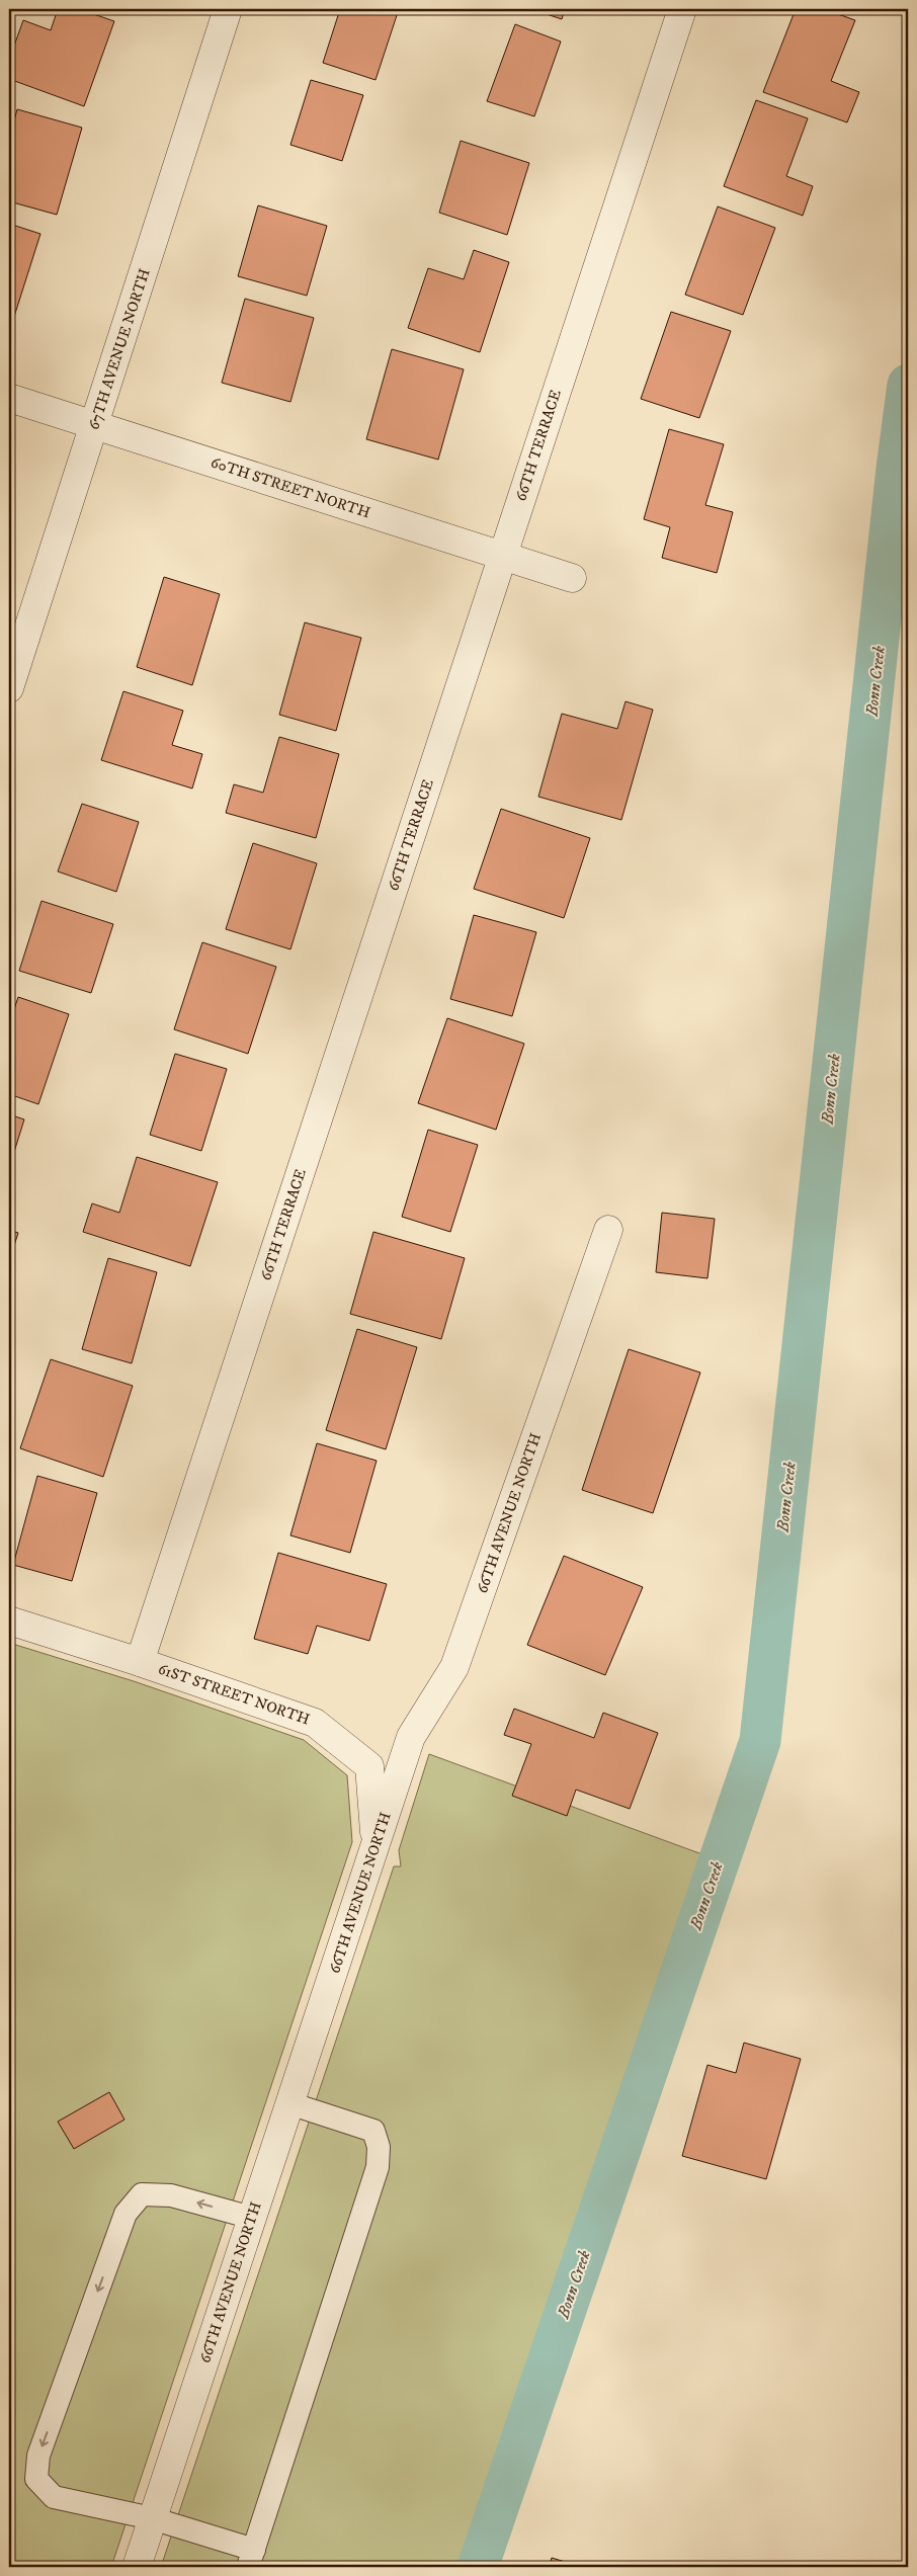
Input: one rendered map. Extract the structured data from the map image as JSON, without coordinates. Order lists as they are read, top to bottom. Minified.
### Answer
{"streets":{"street":["67TH AVENUE NORTH","66TH TERRACE","60TH STREET NORTH","66TH AVENUE NORTH","61ST STREET NORTH"]},"crossings":[["67TH AVENUE NORTH","60TH STREET NORTH"],["66TH TERRACE","60TH STREET NORTH"],["66TH TERRACE","61ST STREET NORTH"],["66TH AVENUE NORTH","61ST STREET NORTH"]],"water":["Bonn Creek"]}
